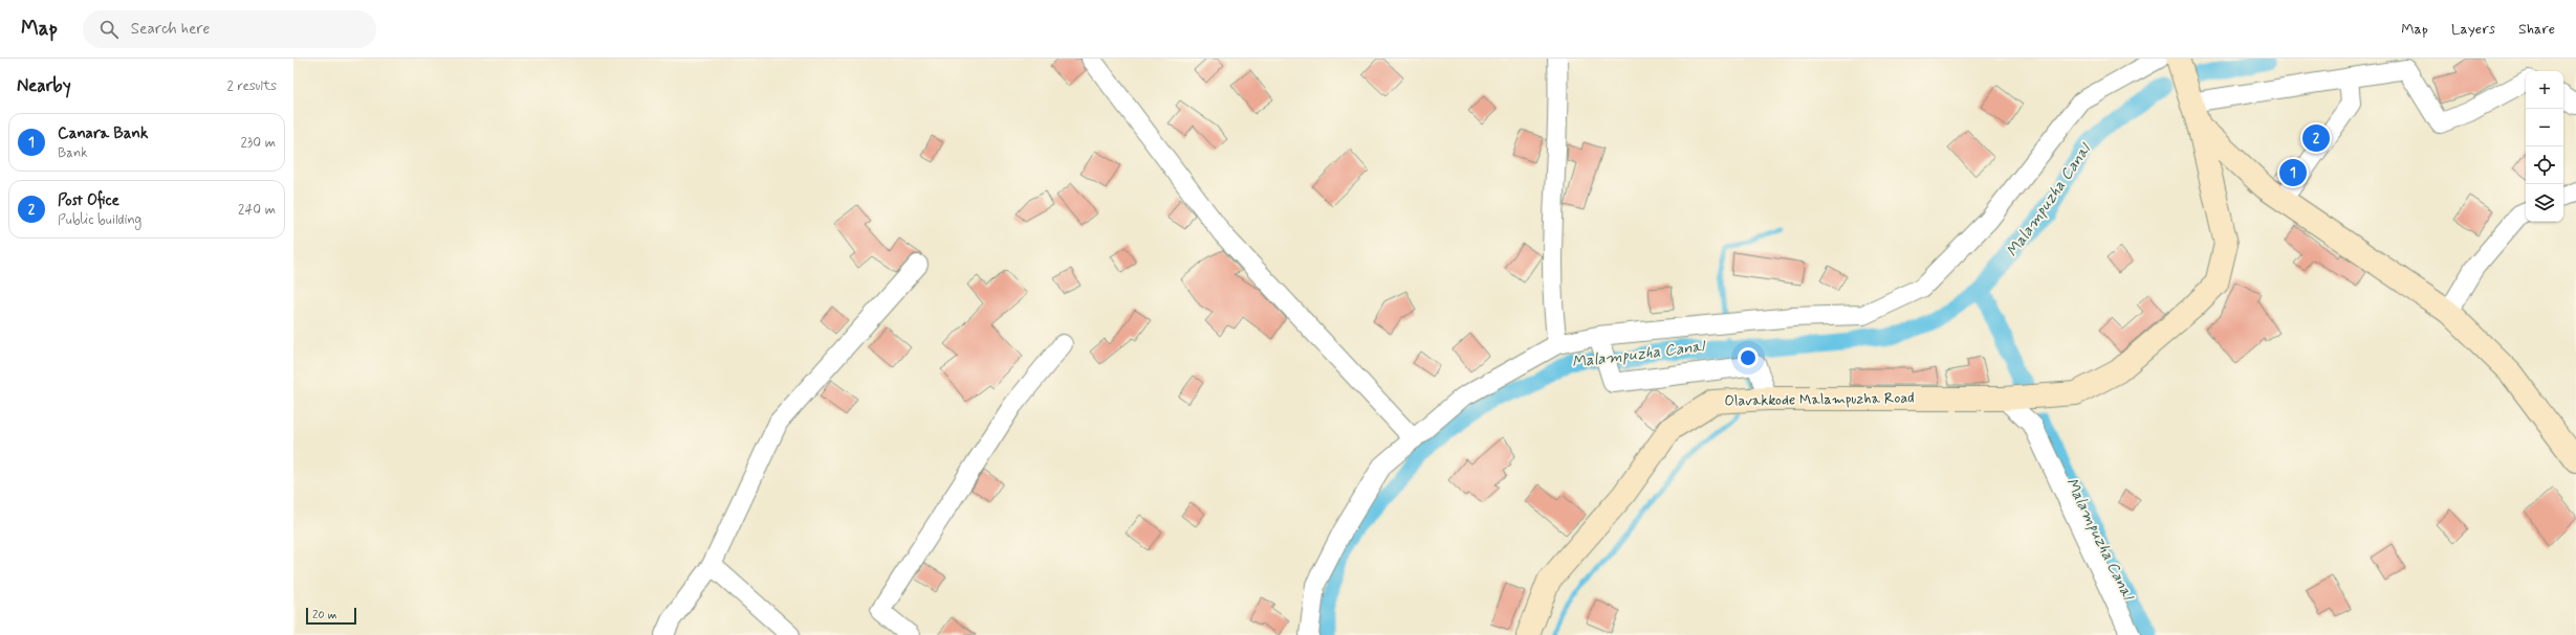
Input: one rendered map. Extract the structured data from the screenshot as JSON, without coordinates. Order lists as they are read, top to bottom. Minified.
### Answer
{"streets":{"main road":["Olavakkode Malampuzha Road"]},"water":["Malampuzha Canal"],"scale_bar":"20 m","page":{"header":"Map","search":"Search here","nav":["Map","Layers","Share"],"heading":["Nearby","2 results"],"map_buttons":["+","−"],"list":[{"mark":"1","name":"Canara Bank","note":"Bank","value":"230 m"},{"mark":"2","name":"Post Ofice","note":"Public building","value":"240 m"}],"pins":["2","1"],"scale":"20 m"}}
